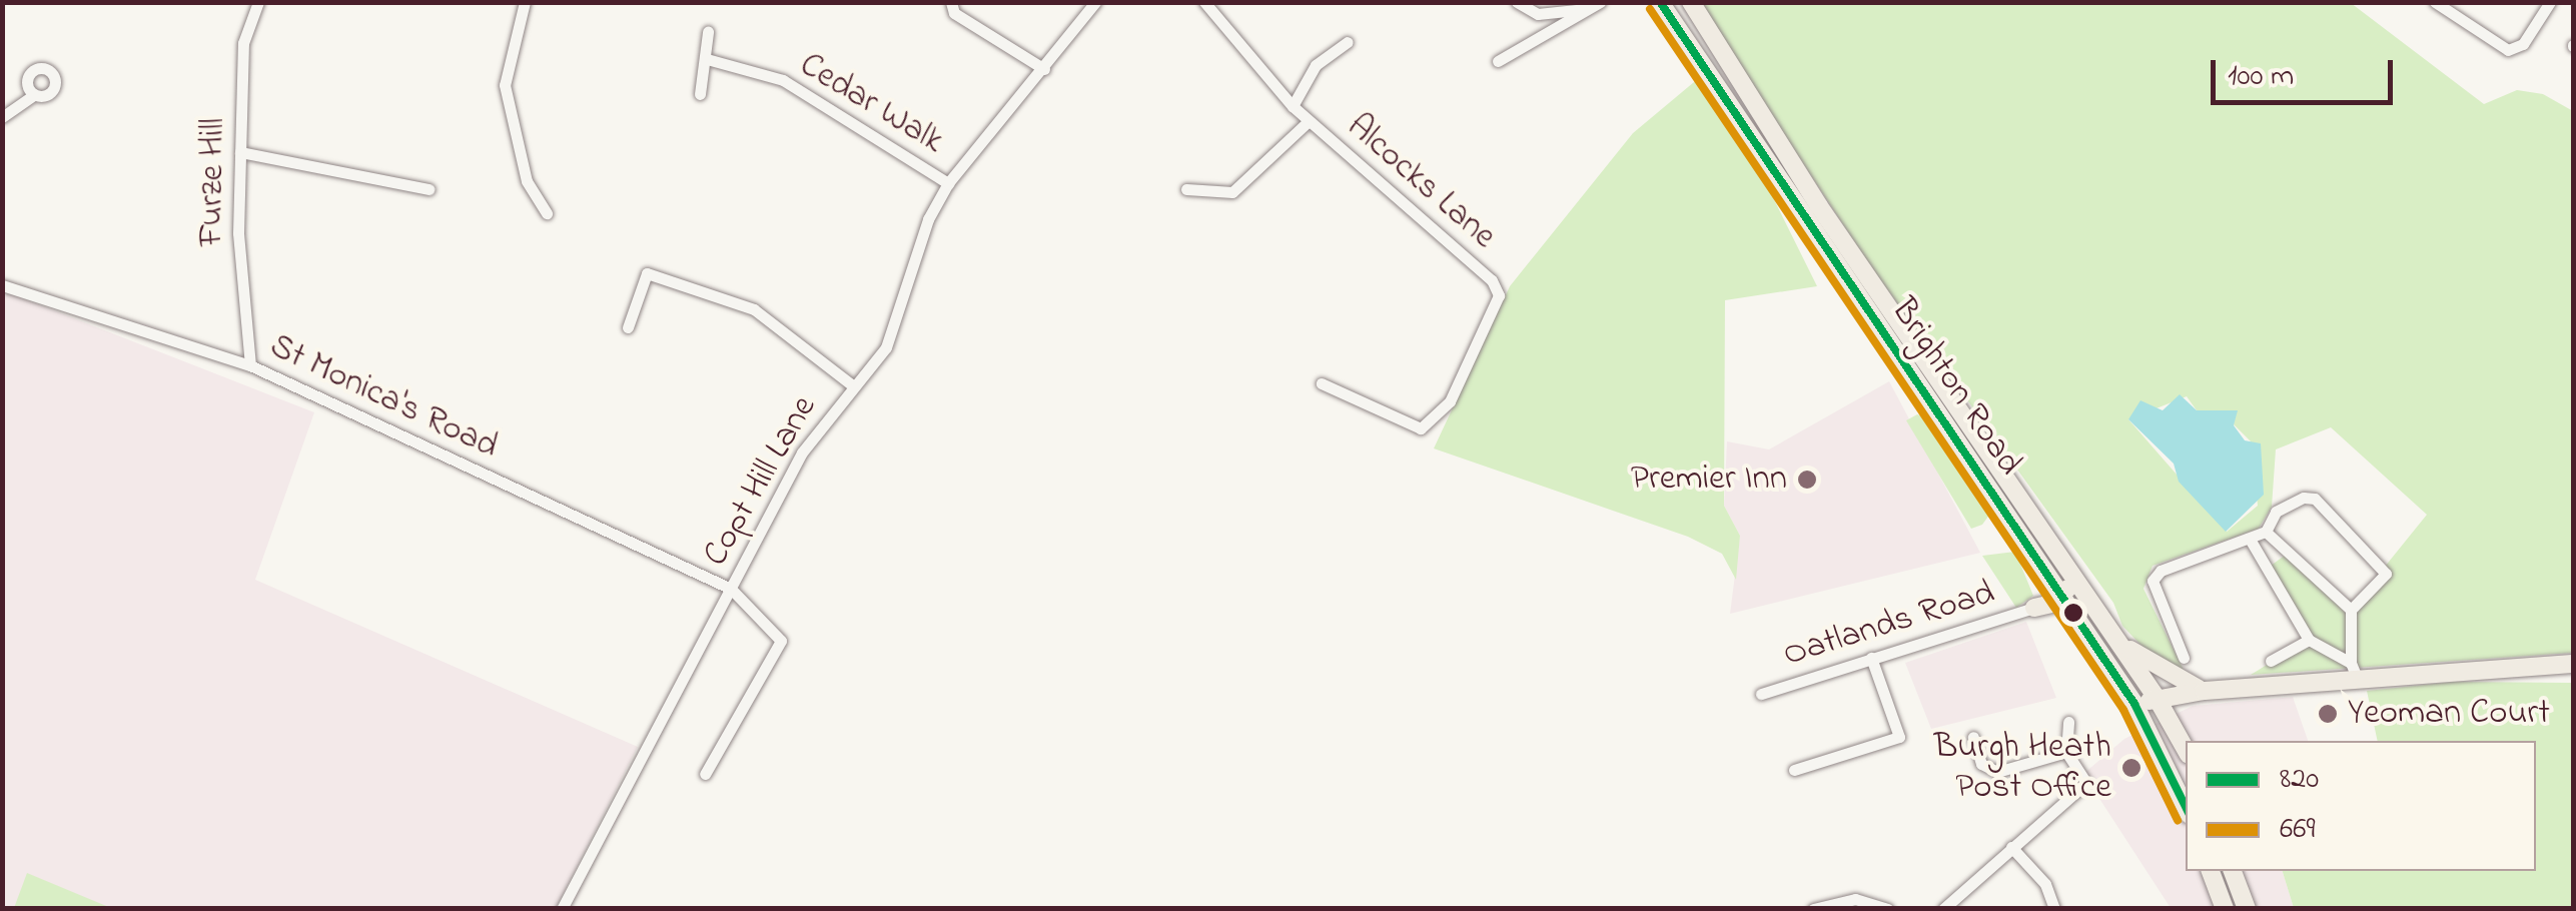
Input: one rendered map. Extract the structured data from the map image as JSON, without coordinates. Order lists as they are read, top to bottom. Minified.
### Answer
{"streets":{"highway":["Brighton Road"],"street":["Cedar Walk","Furze Hill","Alcocks Lane","St Monica's Road","Copt Hill Lane","Oatlands Road"]},"crossings":[["Cedar Walk","Copt Hill Lane"],["Furze Hill","St Monica's Road"],["St Monica's Road","Copt Hill Lane"]],"places":["Premier Inn","Yeoman Court","Burgh Heath Post Office"],"lines":["transit line 820","transit line 669"],"legend":["820","669"],"scale_bar":"100 m"}
